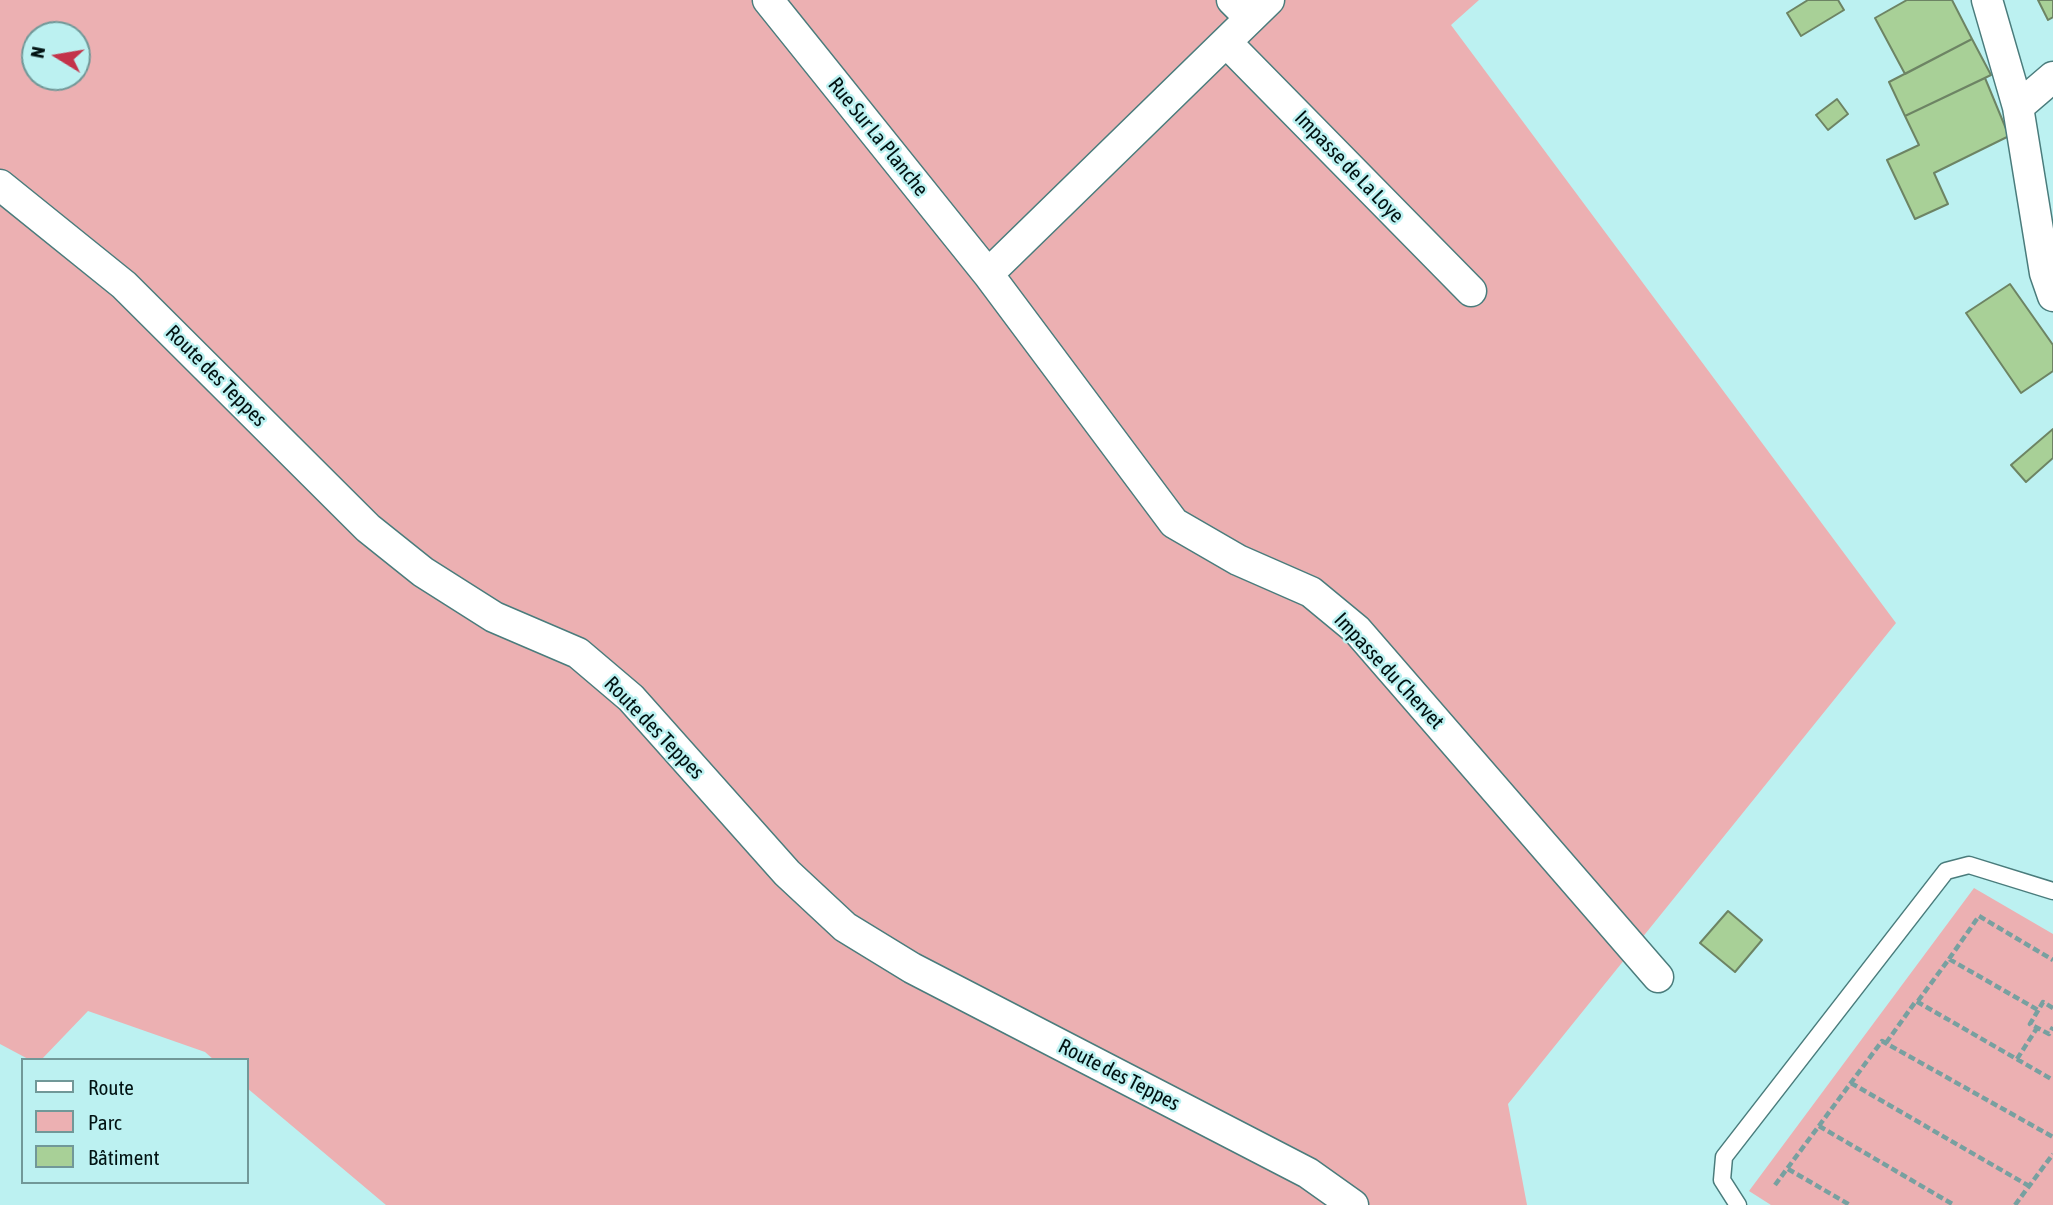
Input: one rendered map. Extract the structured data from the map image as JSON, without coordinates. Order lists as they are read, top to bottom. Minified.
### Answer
{"streets":{"street":["Rue Sur La Planche","Impasse de La Loye","Route des Teppes","Impasse du Chervet"]},"crossings":[["Rue Sur La Planche","Impasse du Chervet"]],"legend":["Route","Parc","Bâtiment"],"north":"left"}
